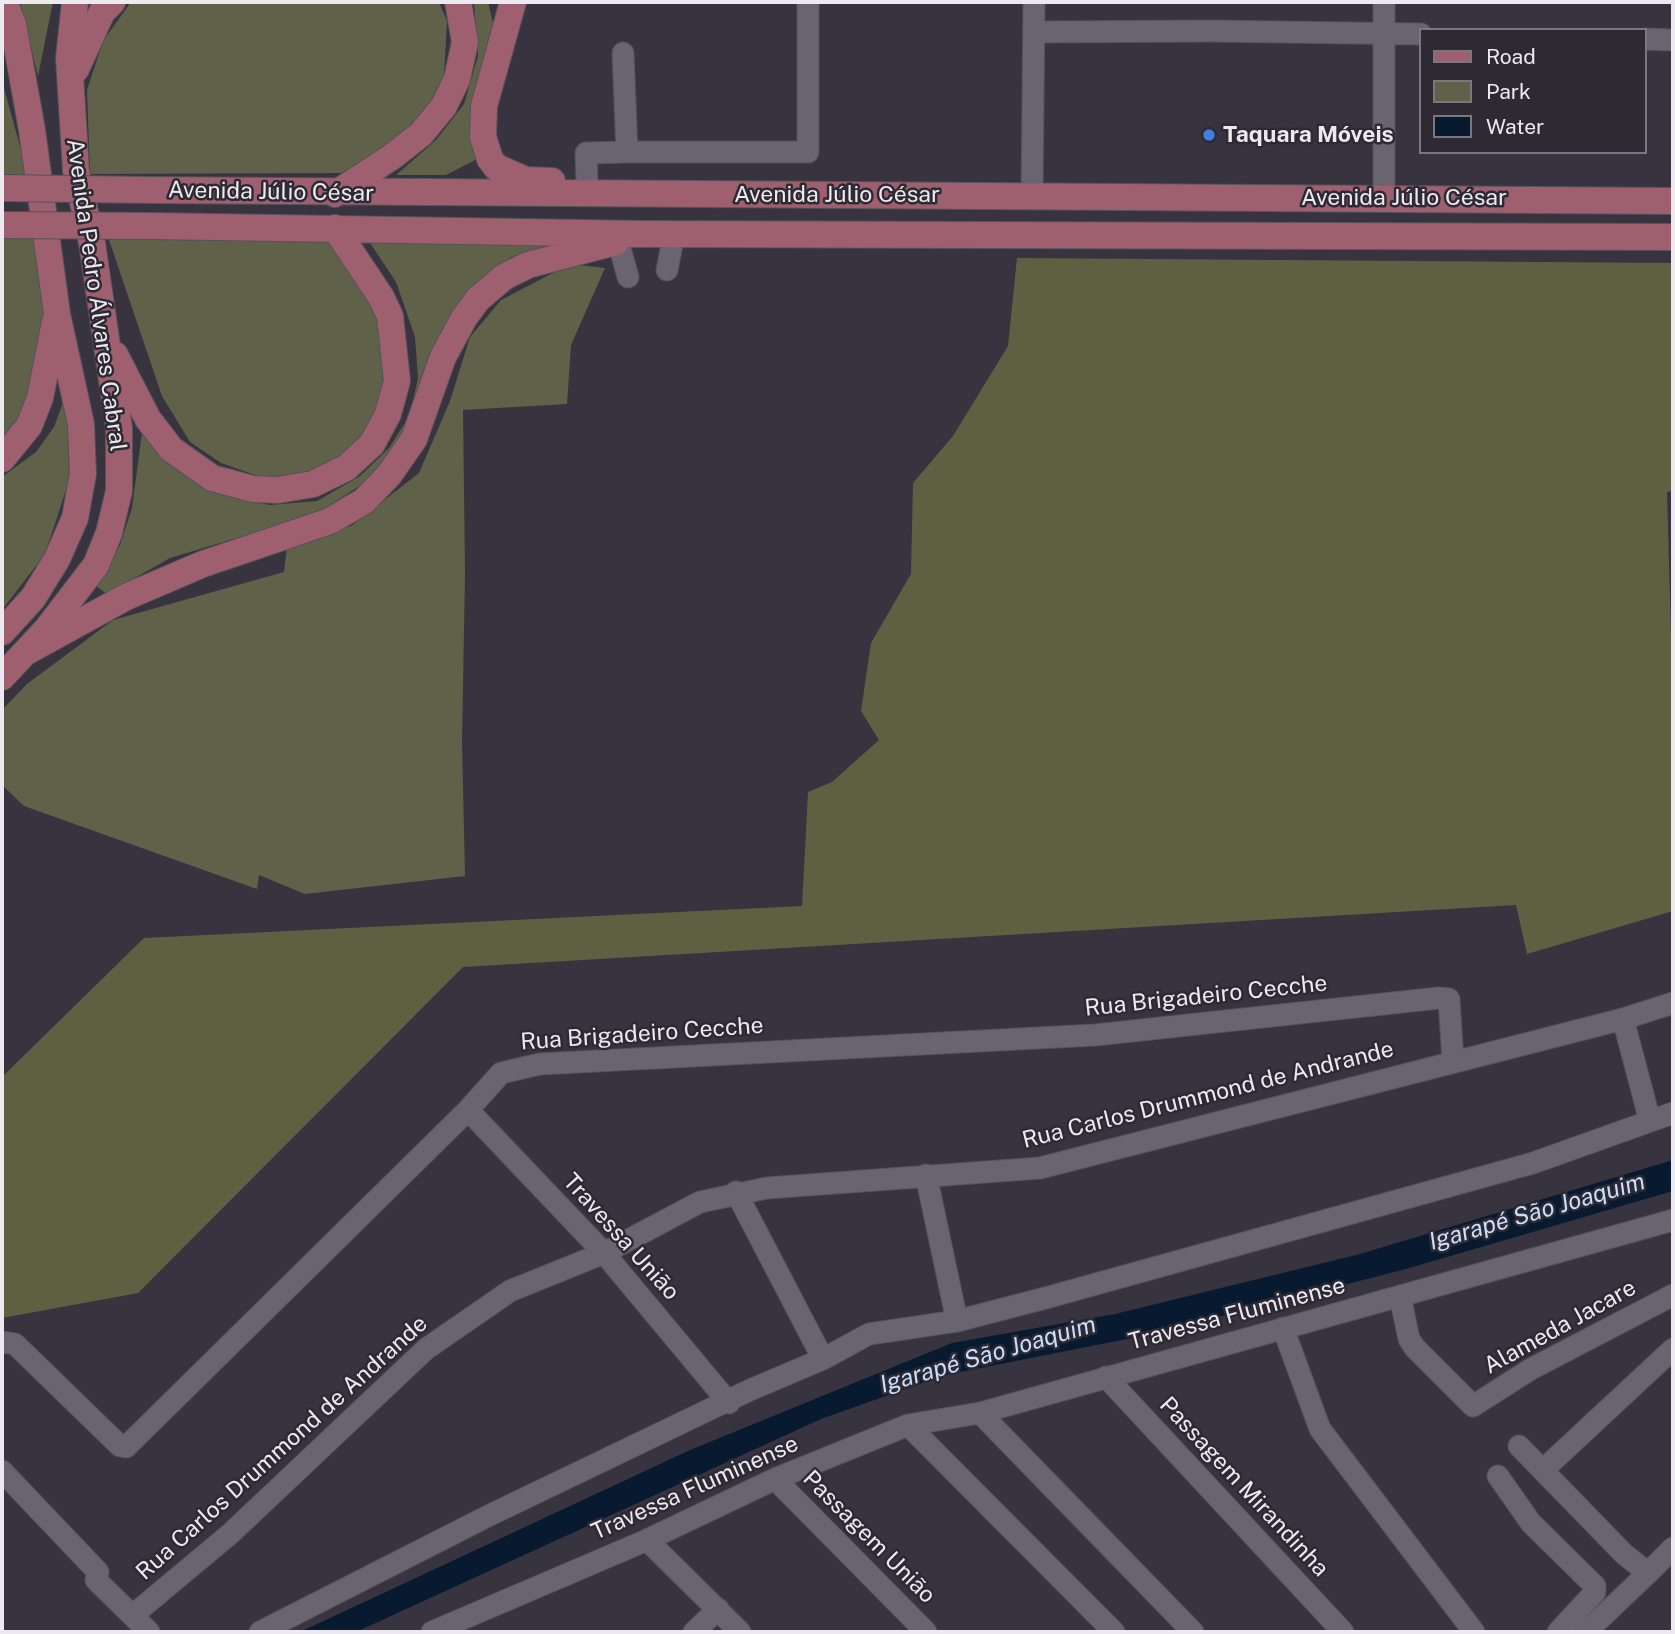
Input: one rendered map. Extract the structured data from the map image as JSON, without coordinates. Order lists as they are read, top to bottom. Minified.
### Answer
{"streets":{"main road":["Avenida Júlio César","Avenida Pedro Álvares Cabral"],"street":["Rua Brigadeiro Cecche","Rua Carlos Drummond de Andrande","Travessa União","Travessa Fluminense","Alameda Jacare","Passagem Mirandinha","Passagem União"]},"crossings":[["Rua Brigadeiro Cecche","Rua Carlos Drummond de Andrande"],["Rua Brigadeiro Cecche","Travessa União"],["Rua Carlos Drummond de Andrande","Travessa União"],["Travessa Fluminense","Alameda Jacare"],["Travessa Fluminense","Passagem Mirandinha"],["Travessa Fluminense","Passagem União"]],"water":["Igarapé São Joaquim"],"places":["Taquara Móveis"],"legend":["Road","Park","Water"]}
